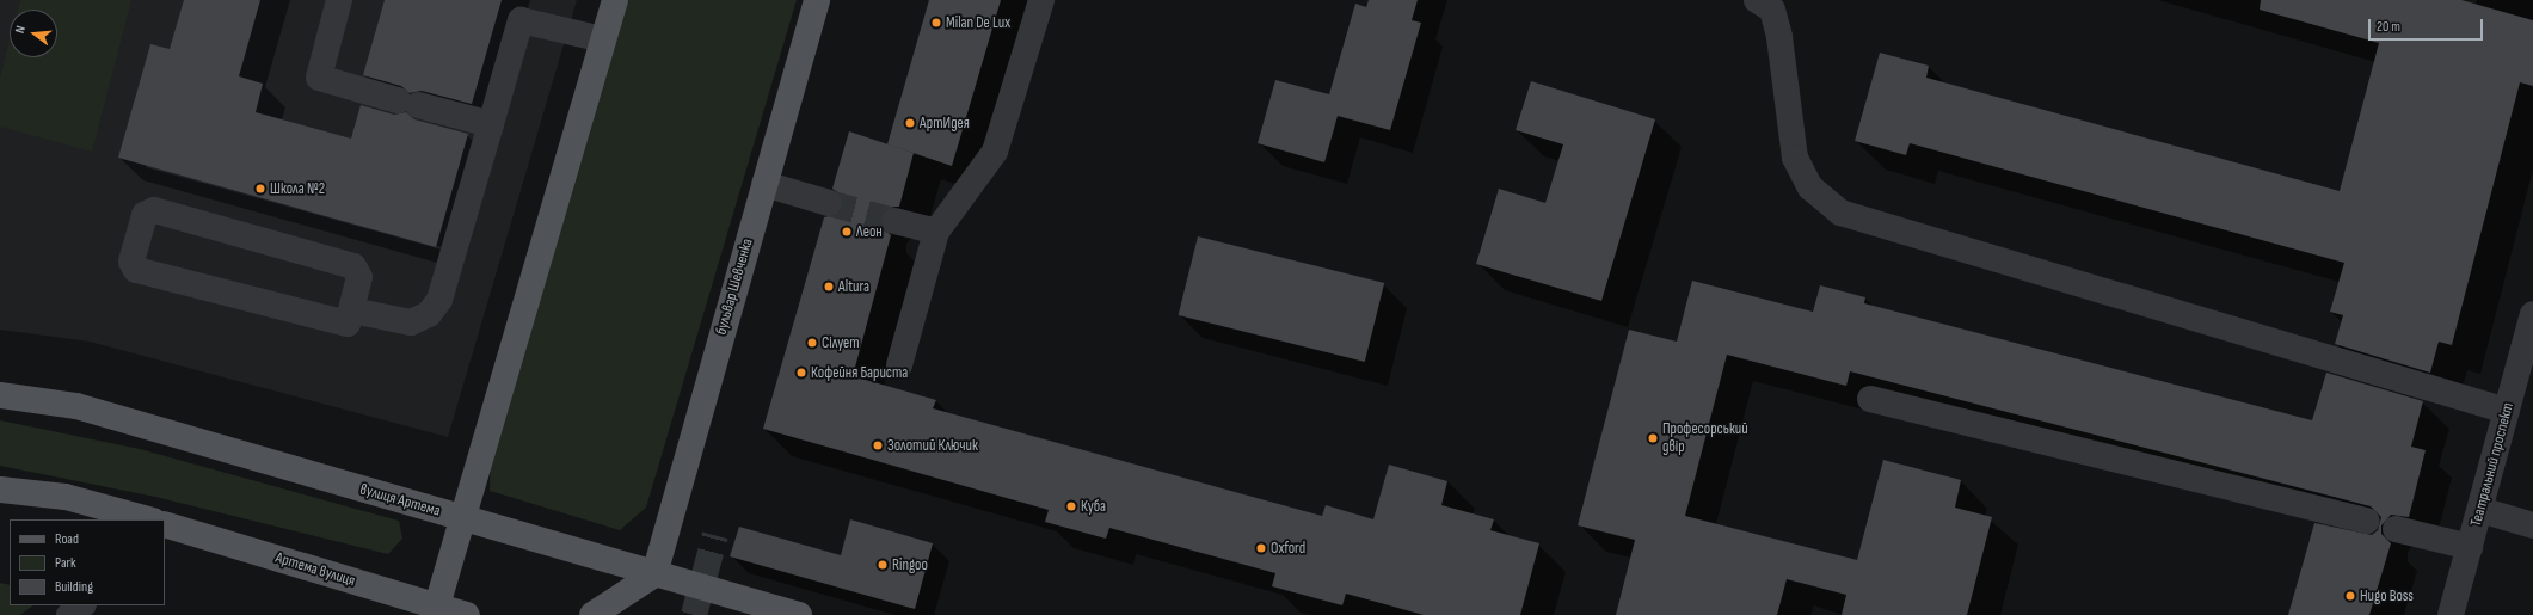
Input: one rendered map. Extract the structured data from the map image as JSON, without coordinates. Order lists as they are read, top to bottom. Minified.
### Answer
{"streets":{"main road":["бульвар Шевченка","вулиця Артема","Артема вулиця"],"street":["Театральний проспект"]},"crossings":[["бульвар Шевченка","вулиця Артема"]],"places":["Milan De Lux","АртИдея","Школа №2","Леон","Altura","Сілует","Кофейня Бариста","Професорський двір","Золотий Ключик","Куба","Oxford","Ringoo","Hugo Boss"],"legend":["Road","Park","Building"],"scale_bar":"20 m","north":"left"}
